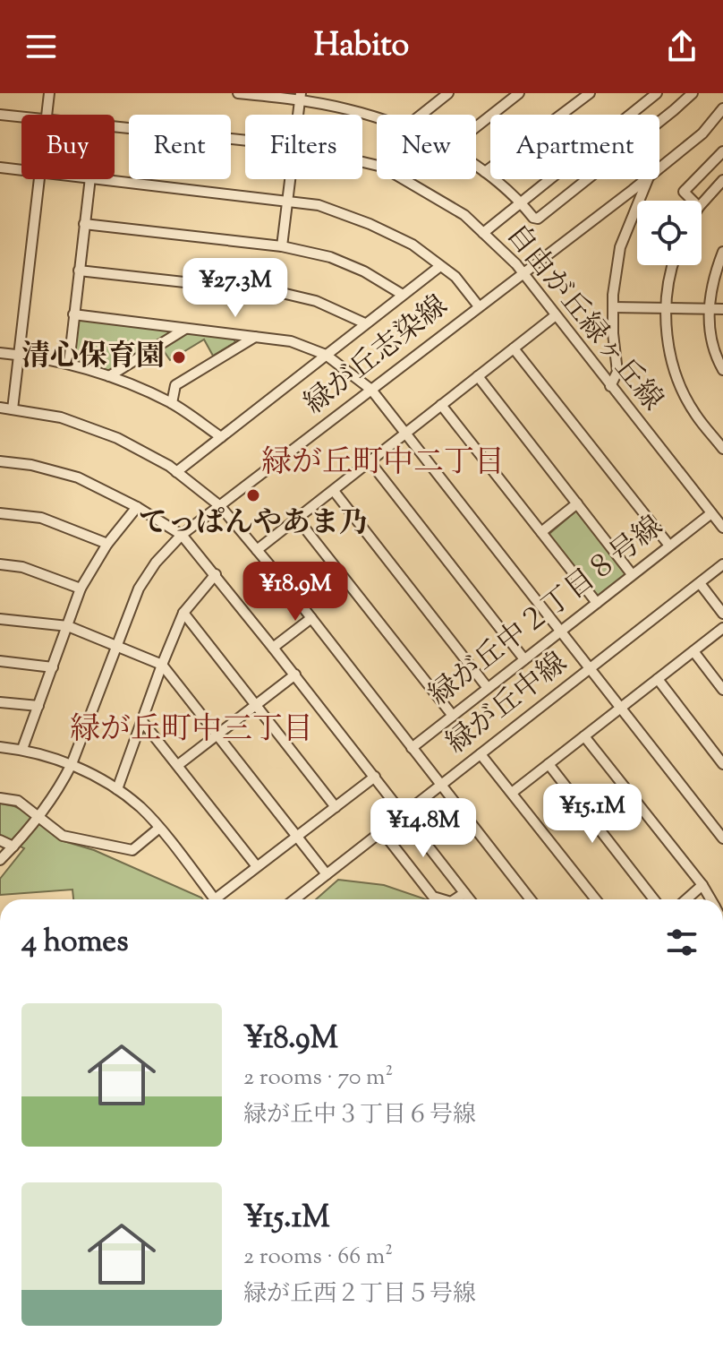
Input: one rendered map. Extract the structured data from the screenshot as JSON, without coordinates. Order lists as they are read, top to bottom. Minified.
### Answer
{"streets":{"street":["自由が丘緑ヶ丘線","緑が丘志染線","緑が丘中２丁目８号線","緑が丘中線"]},"crossings":[["自由が丘緑ヶ丘線","緑が丘志染線"],["自由が丘緑ヶ丘線","緑が丘中２丁目８号線"]],"districts":["緑が丘町中二丁目","緑が丘町中三丁目"],"places":["清心保育園","てっぱんやあま乃"],"page":{"header":"Habito","chip":["Buy","Rent","Filters","New","Apartment"],"price":["¥27.3M","¥18.9M","¥15.1M","¥14.8M"],"heading":"4 homes","list":[{"name":"¥18.9M","note":"2 rooms · 70 m² · 緑が丘中３丁目６号線"},{"name":"¥15.1M","note":"2 rooms · 66 m² · 緑が丘西２丁目５号線"}]}}
